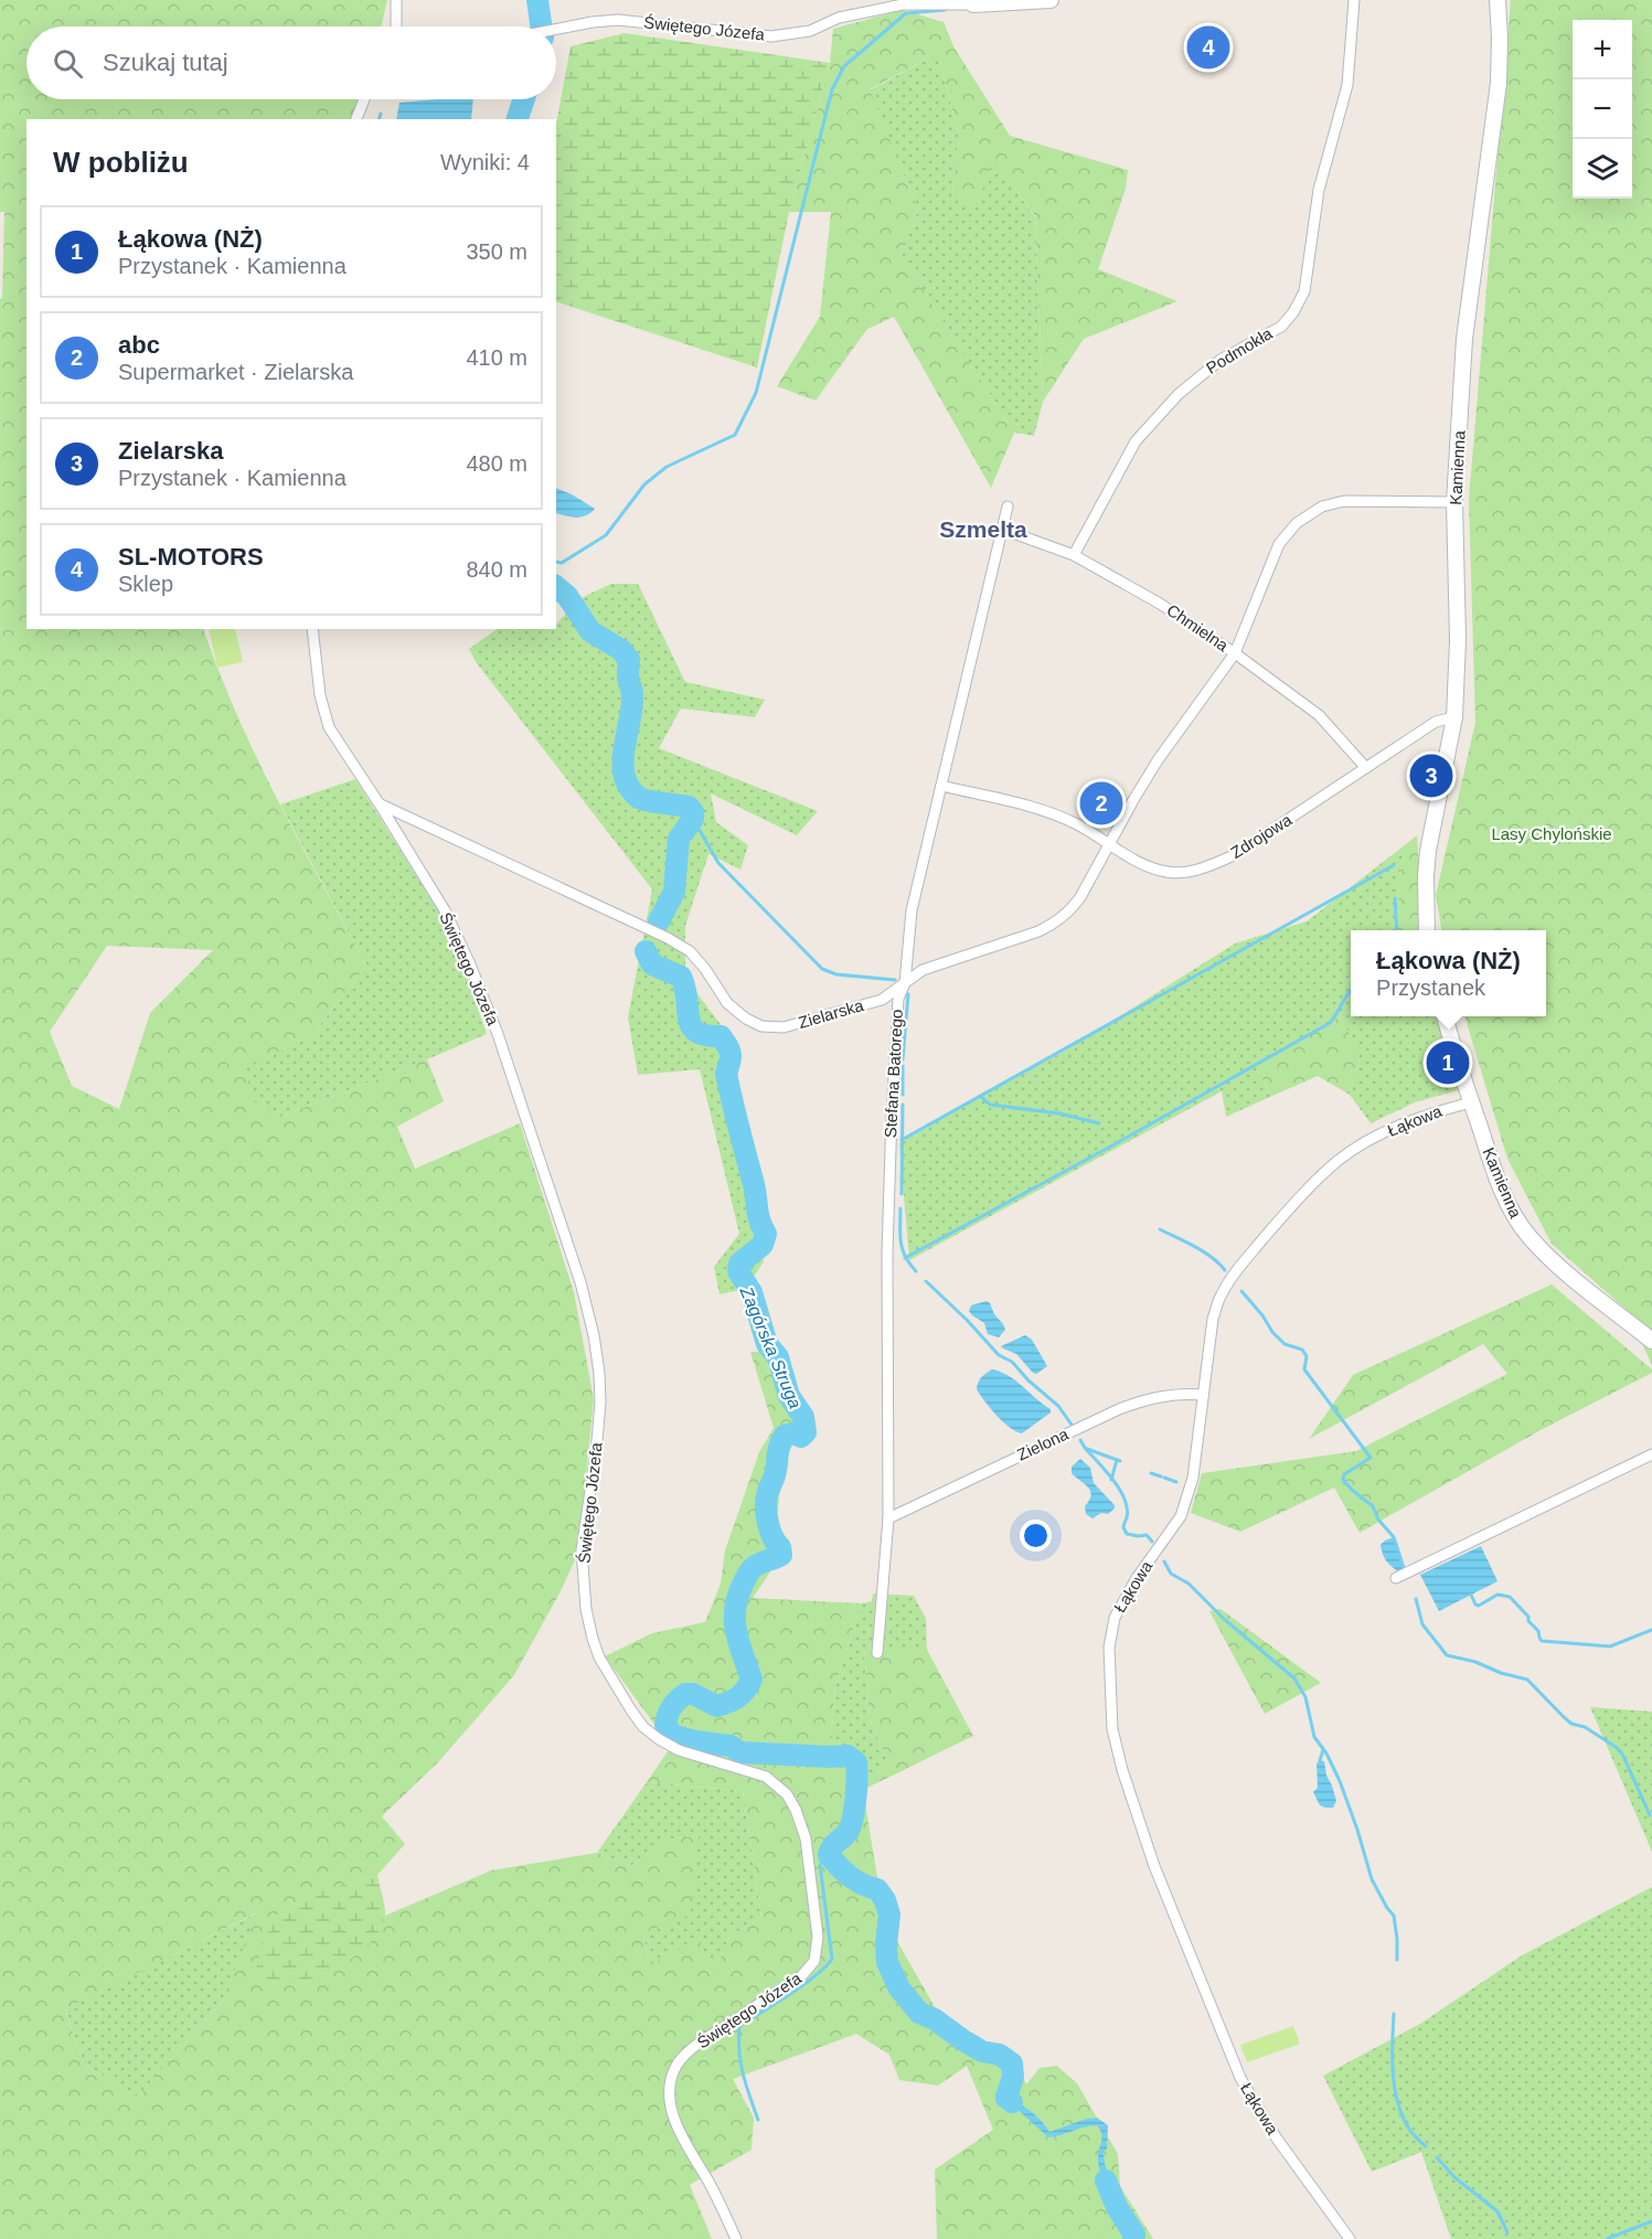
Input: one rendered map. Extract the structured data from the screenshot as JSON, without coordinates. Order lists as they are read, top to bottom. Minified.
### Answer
{"streets":{"street":["Świętego Józefa","Podmokła","Kamienna","Chmielna","Zdrojowa","Zielarska","Stefana Batorego","Łąkowa","Zielona"]},"crossings":[["Świętego Józefa","Zielarska"],["Podmokła","Chmielna"],["Kamienna","Zdrojowa"],["Kamienna","Zielarska"],["Kamienna","Łąkowa"],["Chmielna","Zdrojowa"],["Chmielna","Zielarska"],["Chmielna","Stefana Batorego"],["Zdrojowa","Zielarska"],["Zdrojowa","Stefana Batorego"],["Zielarska","Stefana Batorego"],["Stefana Batorego","Zielona"],["Łąkowa","Zielona"]],"districts":["Szmelta"],"water":["Zagórska Struga"],"parks":["Lasy Chylońskie"],"page":{"map_buttons":["+","−"],"pins":["4","3","2","1"],"search":"Szukaj tutaj","heading":["W pobliżu","Wyniki: 4"],"list":[{"mark":"1","name":"Łąkowa (NŻ)","note":"Przystanek · Kamienna","value":"350 m"},{"mark":"2","name":"abc","note":"Supermarket · Zielarska","value":"410 m"},{"mark":"3","name":"Zielarska","note":"Przystanek · Kamienna","value":"480 m"},{"mark":"4","name":"SL-MOTORS","note":"Sklep","value":"840 m"}],"popup":["Łąkowa (NŻ)","Przystanek"]}}
